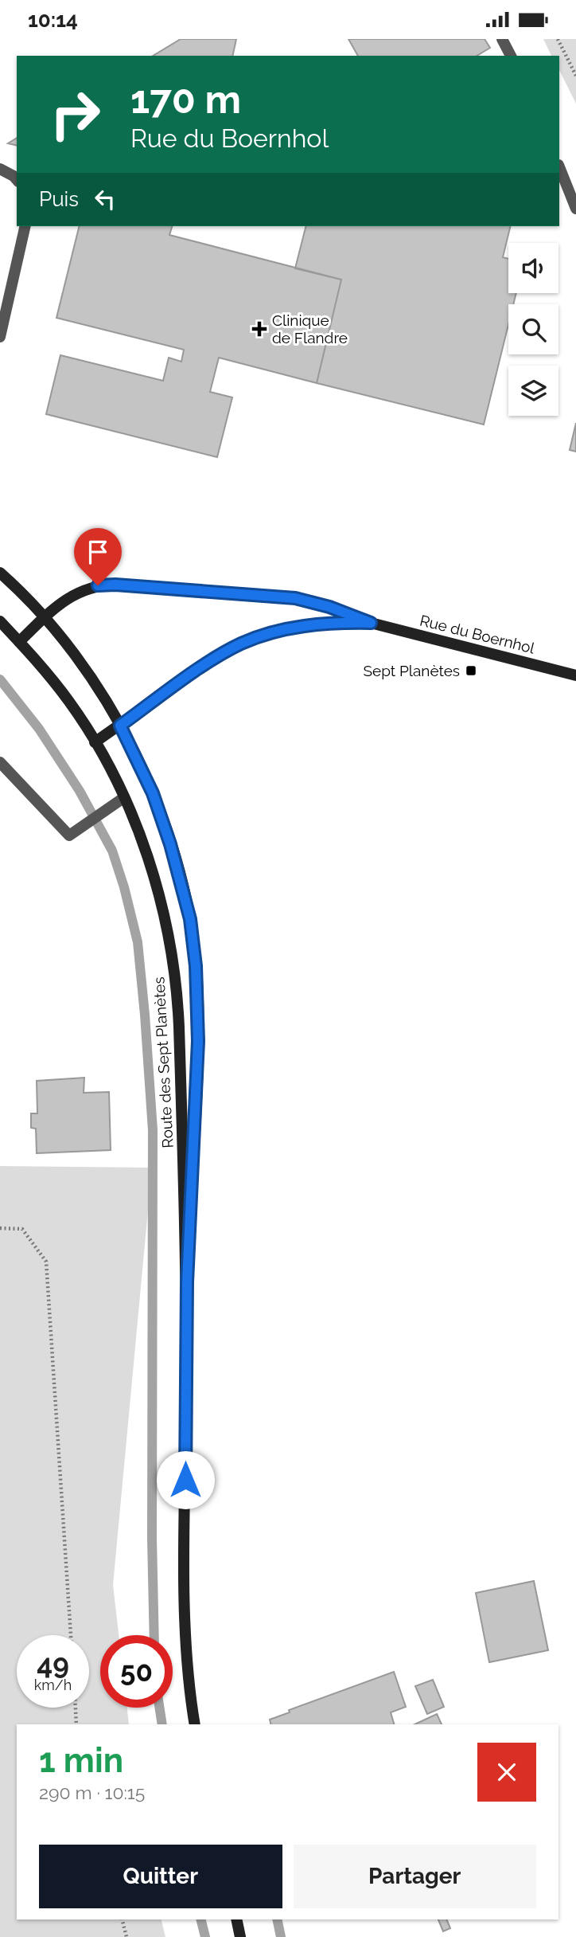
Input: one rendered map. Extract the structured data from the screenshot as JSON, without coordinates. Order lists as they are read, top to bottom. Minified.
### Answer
{"streets":{"main road":["Rue du Boernhol","Route des Sept Planètes"]},"crossings":[["Rue du Boernhol","Route des Sept Planètes"]],"places":{"health":["Clinique de Flandre"],"transit":["Sept Planètes"]},"page":{"status":"10:14","turn":["170 m","Rue du Boernhol"],"then":"Puis","speed":"49 km/h","limit":"50","heading":["1 min","290 m · 10:15"],"buttons":["Quitter","Partager"]}}
